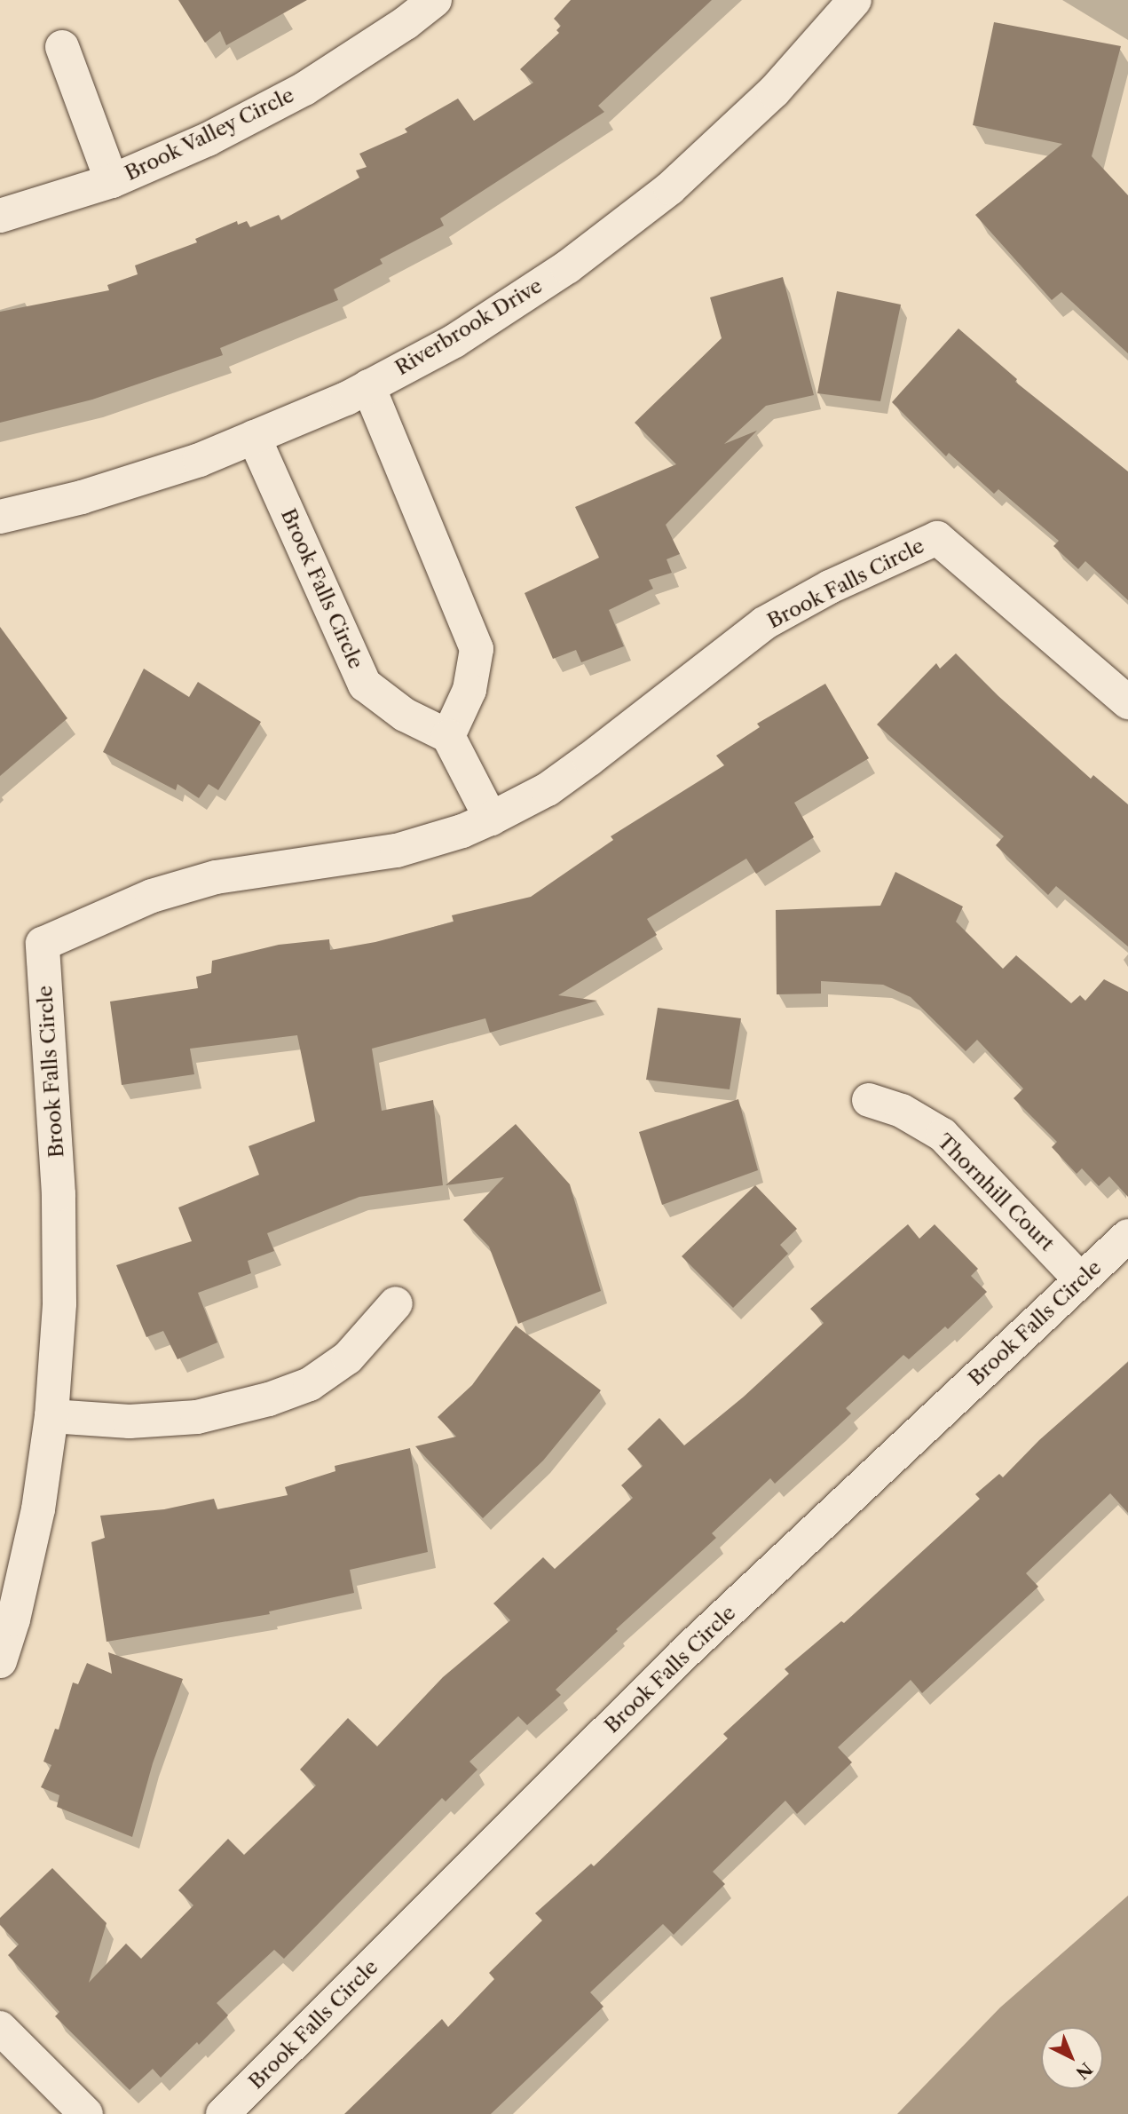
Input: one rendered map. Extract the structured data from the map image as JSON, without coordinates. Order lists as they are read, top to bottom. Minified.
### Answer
{"streets":{"street":["Brook Valley Circle","Riverbrook Drive","Brook Falls Circle","Thornhill Court"]},"crossings":[["Riverbrook Drive","Brook Falls Circle"],["Brook Falls Circle","Thornhill Court"]],"north":"bottom right"}
